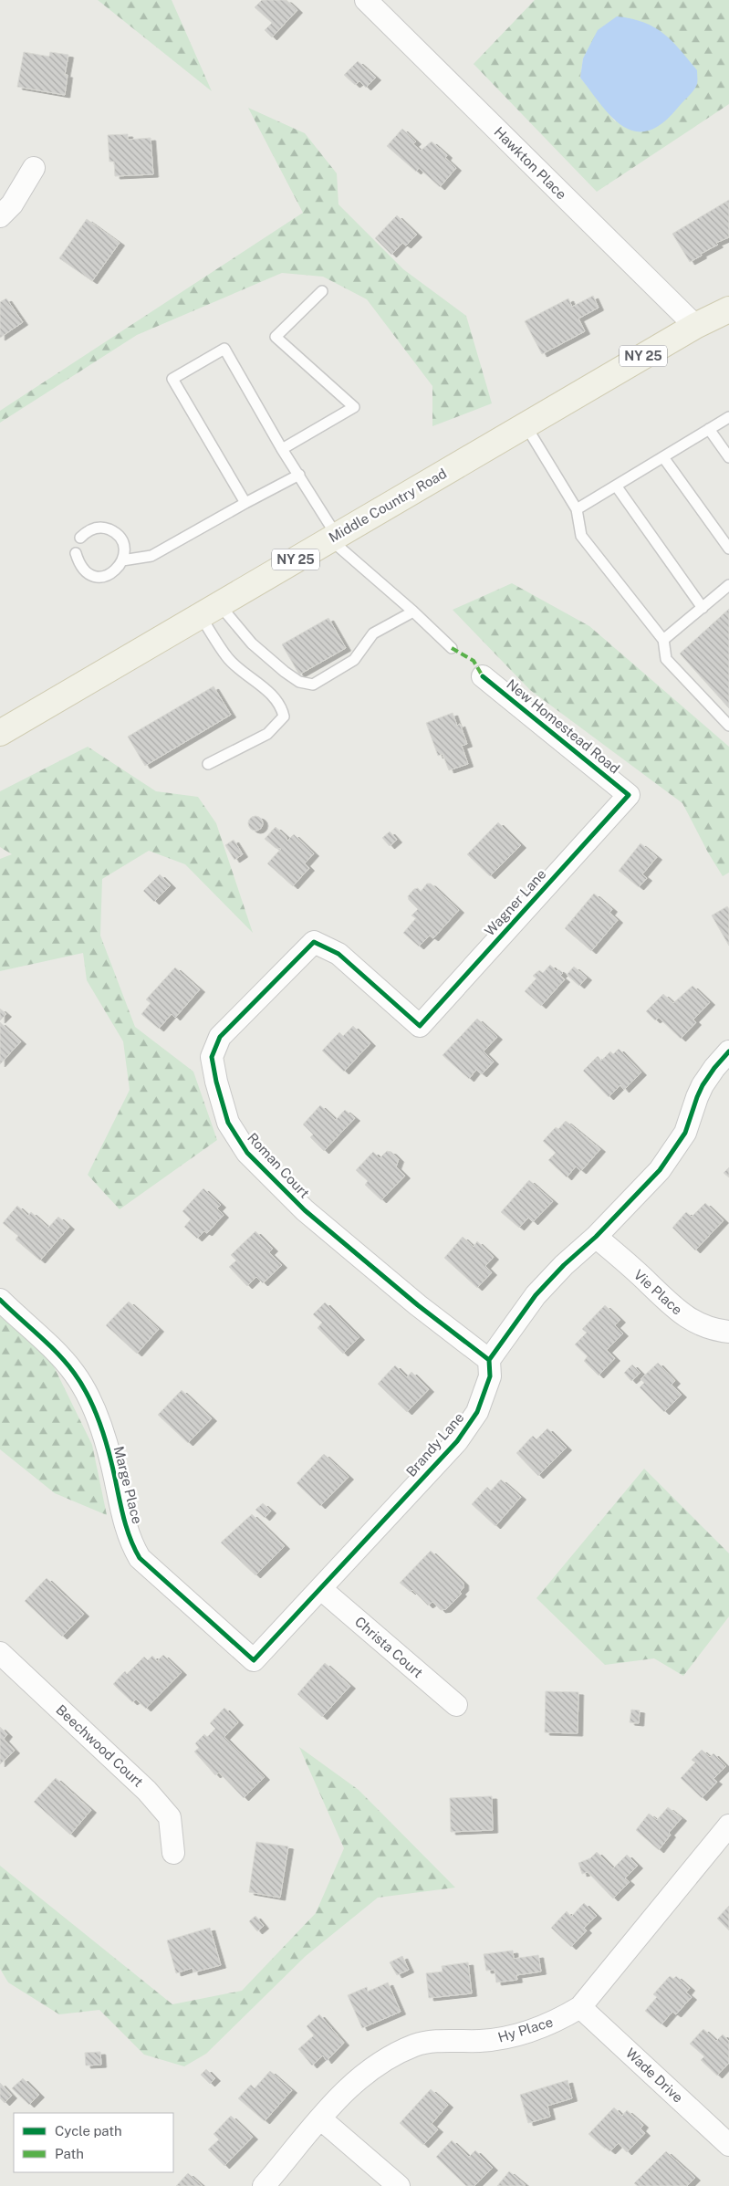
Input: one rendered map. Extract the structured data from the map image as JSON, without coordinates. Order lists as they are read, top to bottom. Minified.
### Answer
{"streets":{"main road":["NY 25","Middle Country Road"],"street":["Hawkton Place","New Homestead Road","Wagner Lane","Roman Court","Vie Place","Brandy Lane","Marge Place","Christa Court","Beechwood Court","Hy Place","Wade Drive"]},"crossings":[["Hawkton Place","Middle Country Road"],["New Homestead Road","Wagner Lane"],["Wagner Lane","Roman Court"],["Roman Court","Brandy Lane"],["Brandy Lane","Marge Place"],["Brandy Lane","Christa Court"],["Hy Place","Wade Drive"]],"legend":["Cycle path","Path"]}
